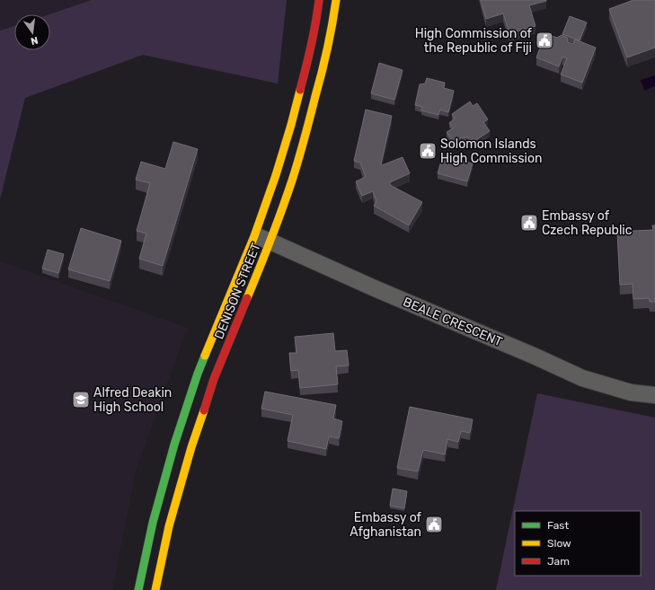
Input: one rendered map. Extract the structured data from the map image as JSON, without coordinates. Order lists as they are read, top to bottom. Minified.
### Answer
{"streets":{"street":["DENISON STREET","BEALE CRESCENT"]},"crossings":[["DENISON STREET","BEALE CRESCENT"]],"places":{"public building":["High Commission of the Republic of Fiji","Solomon Islands High Commission","Embassy of Czech Republic","Embassy of Afghanistan"],"school or university":["Alfred Deakin High School"]},"legend":["Fast","Slow","Jam"],"north":"bottom"}
